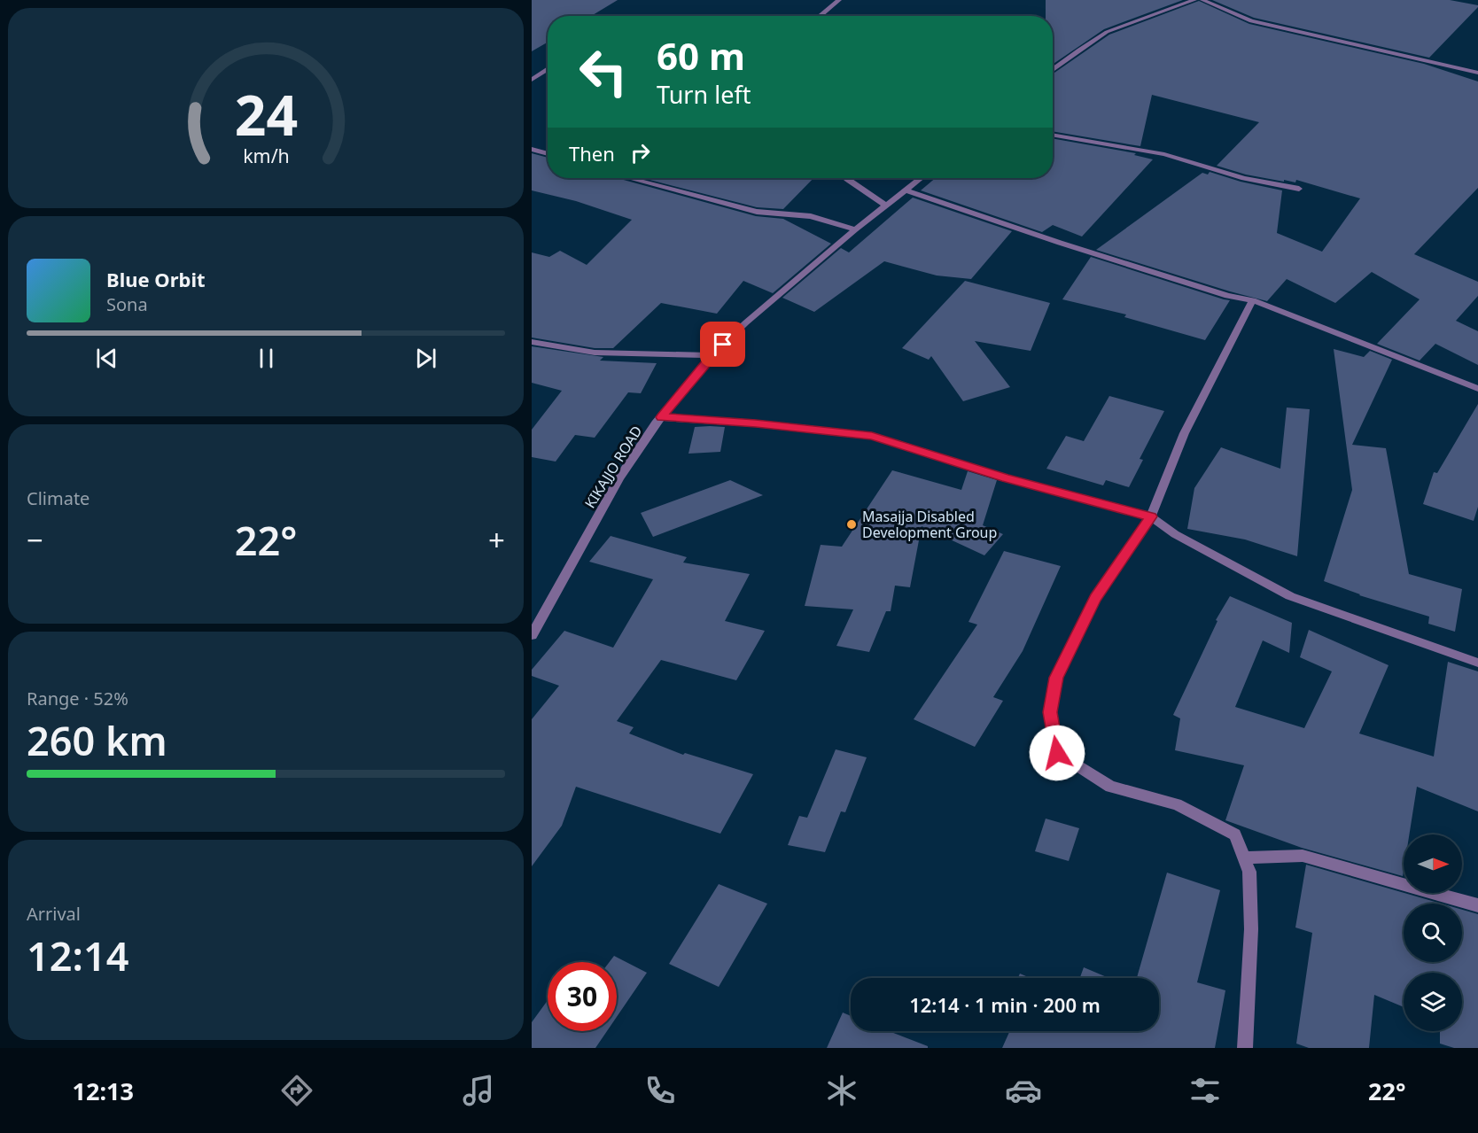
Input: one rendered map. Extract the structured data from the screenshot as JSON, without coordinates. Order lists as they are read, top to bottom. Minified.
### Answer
{"streets":{"street":["KIKAJJO ROAD"]},"places":["Masajja Disabled Development Group"],"north":"right","page":{"turn":["60 m","Turn left"],"then":"Then","song":["Blue Orbit","Sona"],"tile":["Climate",["Range · 52%","260 km"],["Arrival","12:14"]],"heat":["−","22°","+"],"limit":"30","trip":"12:14 · 1 min · 200 m","tabs":["12:13","22°"],"gauge":["24","km/h"]}}
